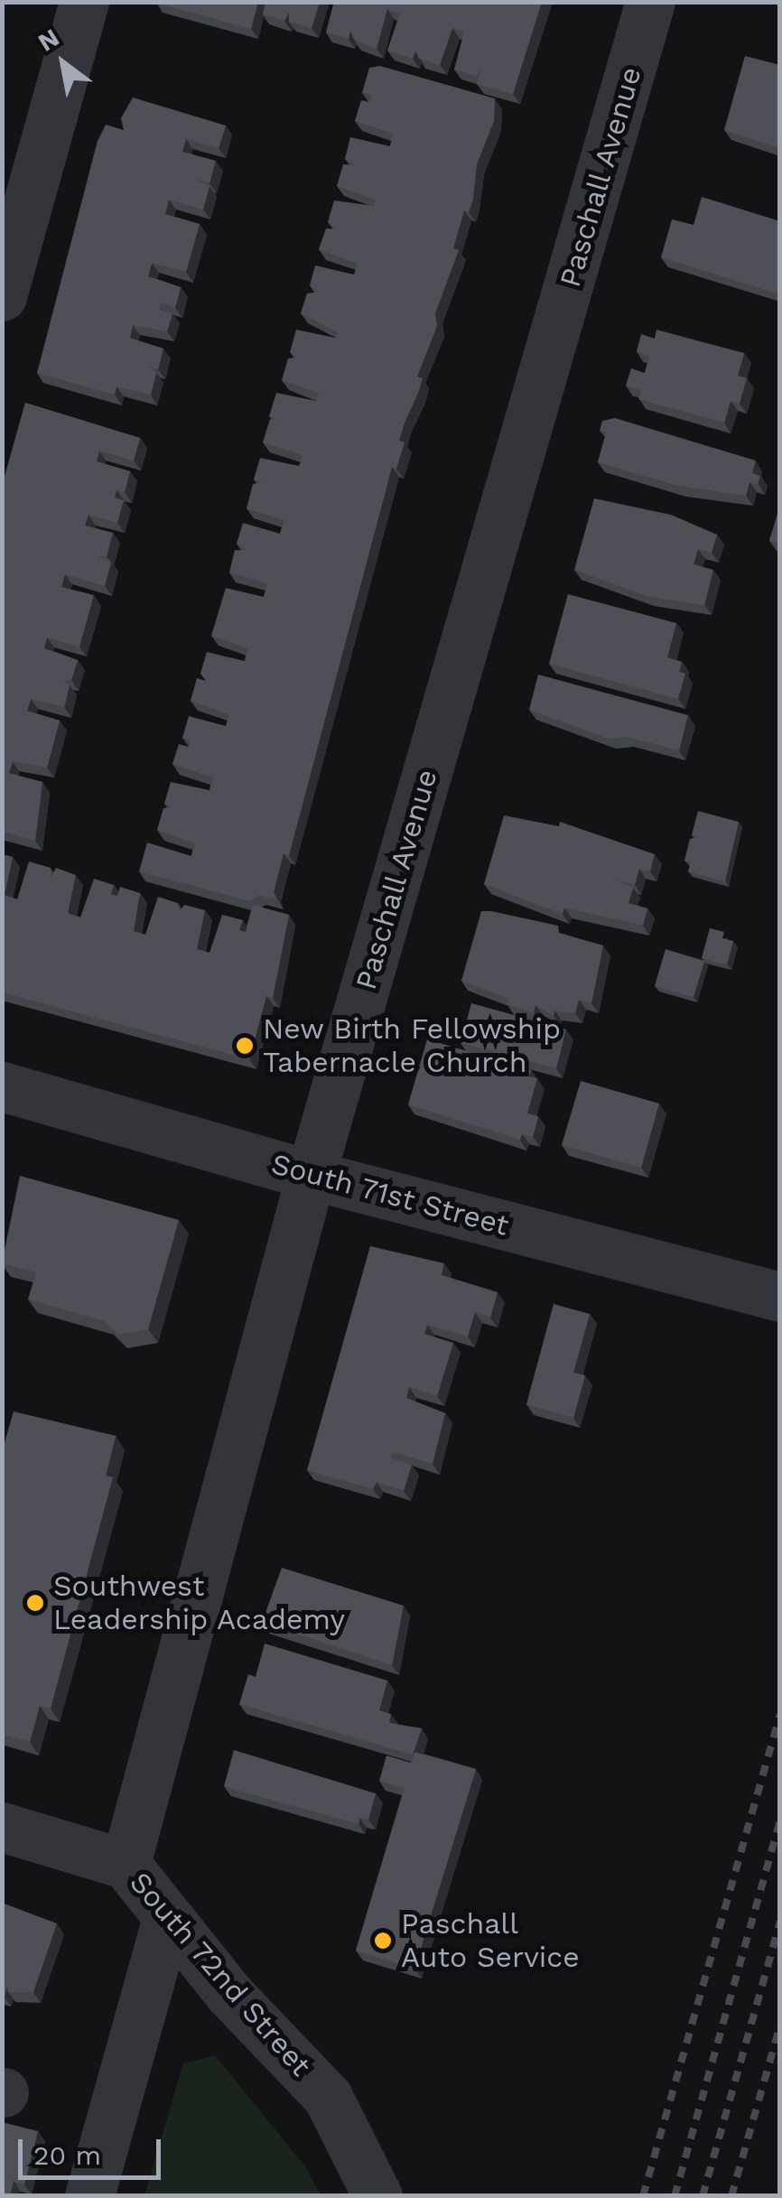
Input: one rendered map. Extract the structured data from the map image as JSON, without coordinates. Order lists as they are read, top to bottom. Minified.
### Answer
{"streets":{"street":["Paschall Avenue","South 71st Street","South 72nd Street"]},"crossings":[["Paschall Avenue","South 71st Street"],["Paschall Avenue","South 72nd Street"]],"places":["New Birth Fellowship Tabernacle Church","Southwest Leadership Academy","Paschall Auto Service"],"scale_bar":"20 m","north":"top left"}
